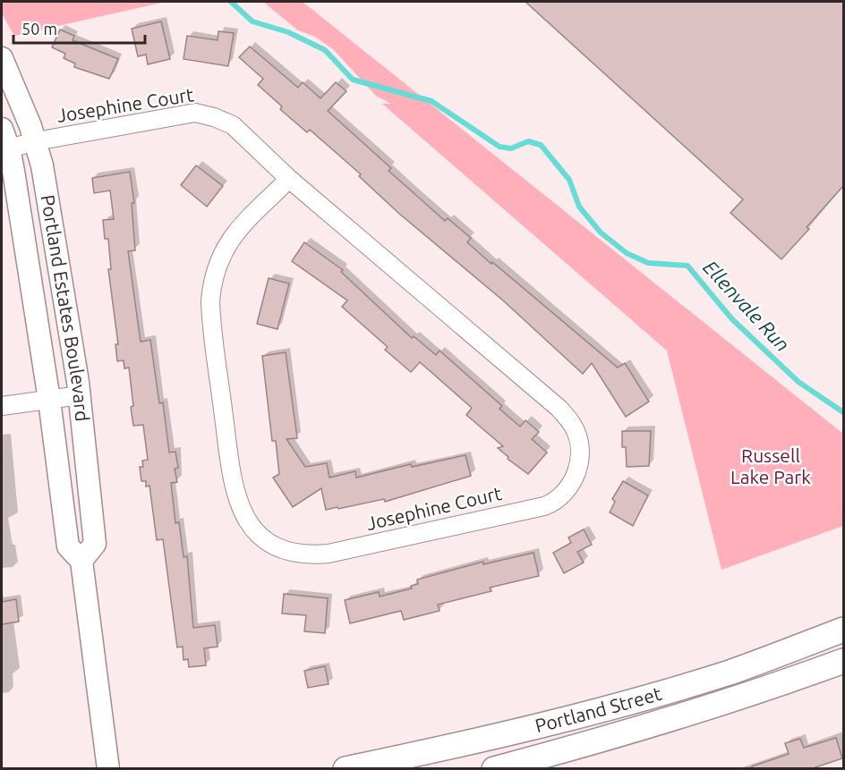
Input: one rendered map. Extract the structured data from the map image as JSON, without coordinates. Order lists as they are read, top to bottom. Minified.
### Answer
{"streets":{"main road":["Portland Street"],"street":["Josephine Court","Portland Estates Boulevard"]},"crossings":[["Josephine Court","Portland Estates Boulevard"]],"water":["Ellenvale Run"],"parks":["Russell Lake Park"],"scale_bar":"50 m"}
